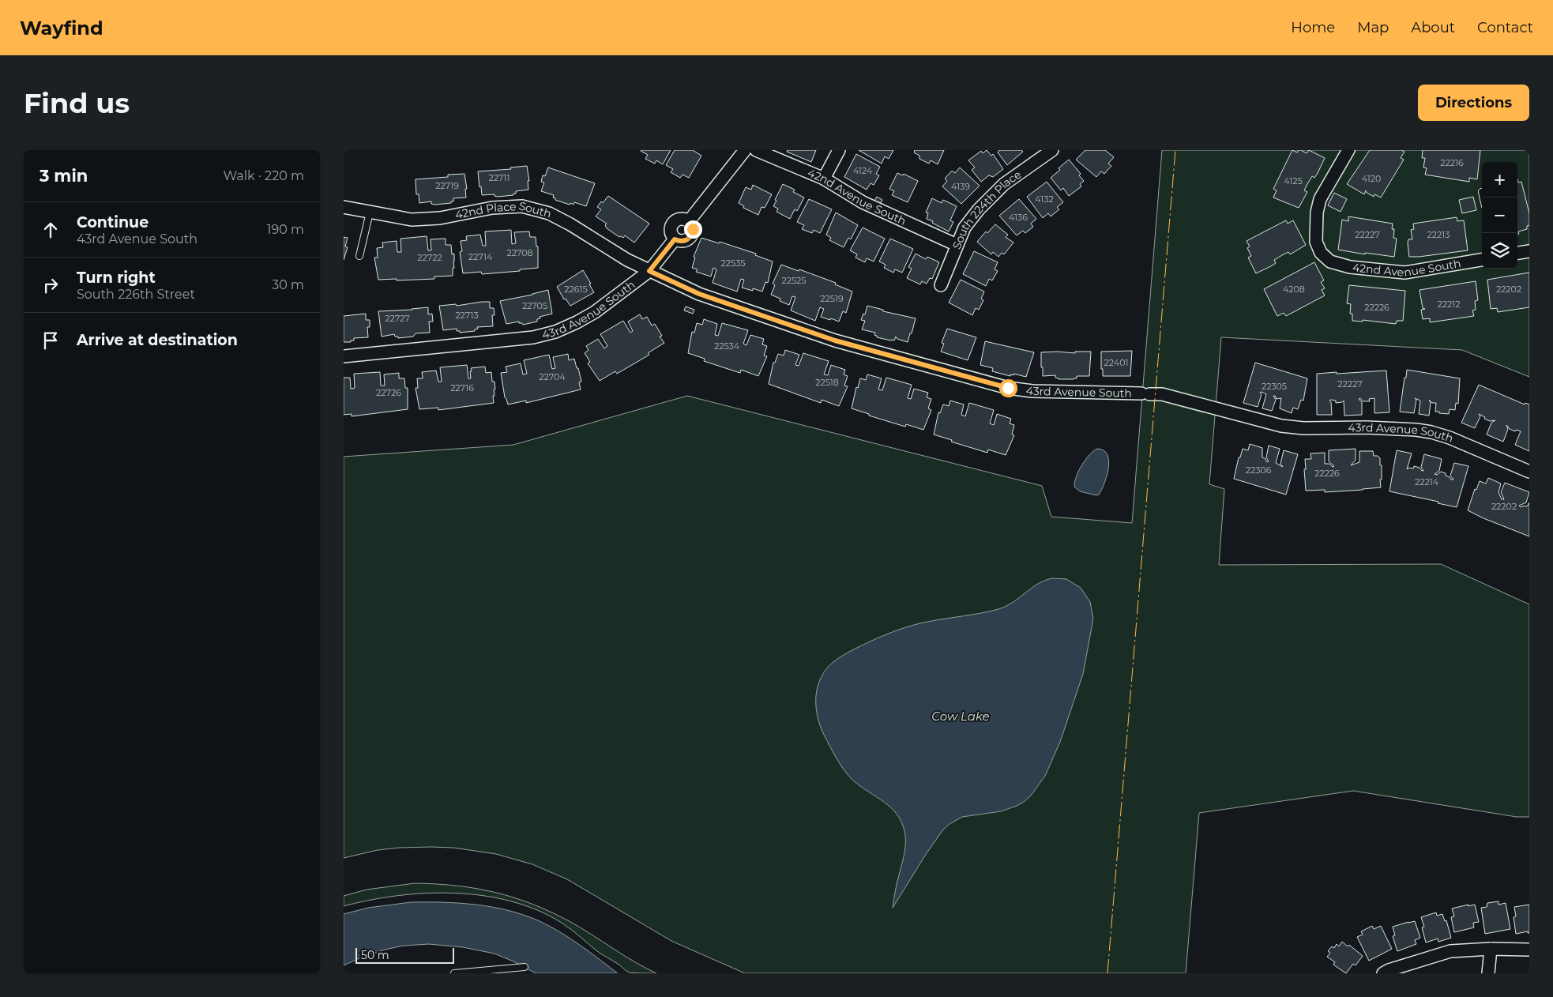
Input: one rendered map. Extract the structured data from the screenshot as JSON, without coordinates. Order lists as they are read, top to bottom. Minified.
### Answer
{"streets":{"street":["42nd Avenue South","South 224th Place","42nd Place South","43rd Avenue South"]},"crossings":[["42nd Avenue South","South 224th Place"],["42nd Place South","43rd Avenue South"]],"water":["Cow Lake"],"house_numbers":["22216","4124","22711","4120","4125","22719","4139","4132","4136","22227","22213","22708","22714","22722","22535","22525","22615","4208","22202","22519","22212","22705","22226","22713","22727","22534","22401","22704","22518","22227","22305","22716","22726","22306","22226","22214","22202"],"scale_bar":"50 m","page":{"header":"Wayfind","nav":["Home","Map","About","Contact"],"buttons":"Directions","title":"Find us","heading":["3 min","Walk · 220 m"],"map_buttons":["+","−"],"list":[["Continue","43rd Avenue South","190 m"],["Turn right","South 226th Street","30 m"],"Arrive at destination"],"scale":"50 m"}}
